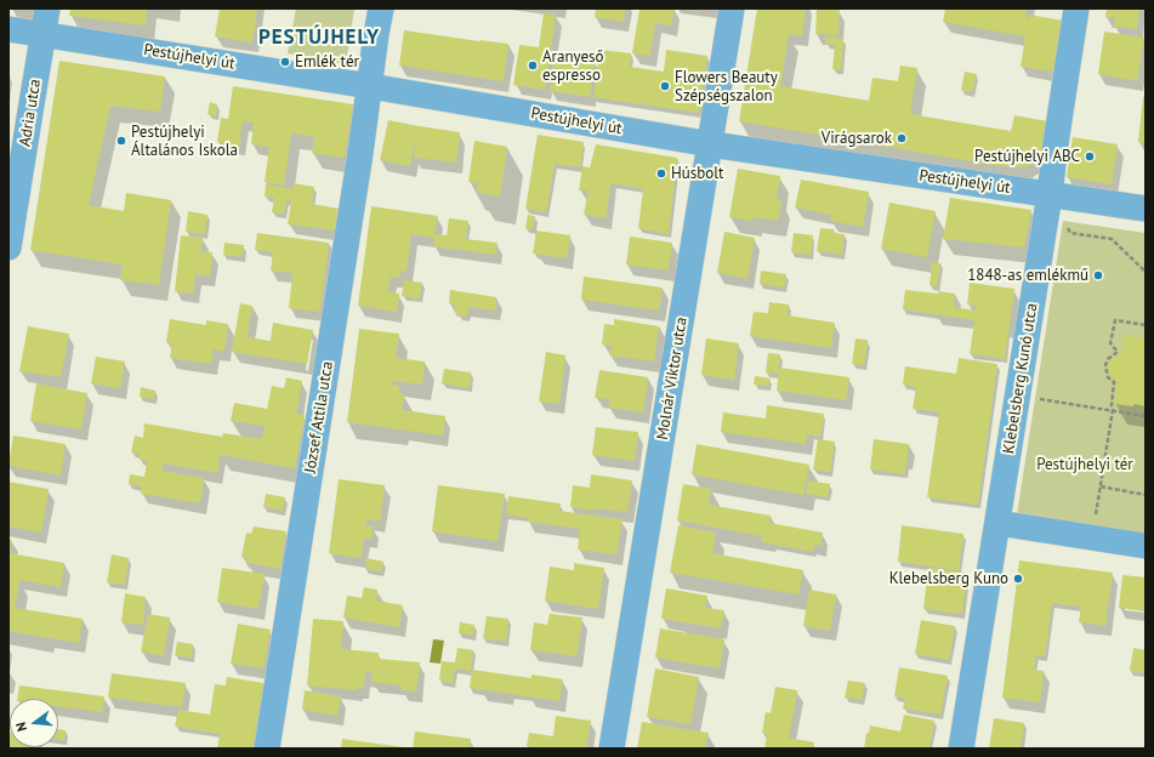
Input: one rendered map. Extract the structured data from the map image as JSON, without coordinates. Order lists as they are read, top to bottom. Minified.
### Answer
{"streets":{"street":["Pestújhelyi út","Adria utca","Molnár Viktor utca","Klebelsberg Kunó utca","József Attila utca"]},"crossings":[["Pestújhelyi út","Adria utca"],["Pestújhelyi út","Molnár Viktor utca"],["Pestújhelyi út","Klebelsberg Kunó utca"],["Pestújhelyi út","József Attila utca"]],"districts":["PESTÚJHELY"],"parks":["Pestújhelyi tér"],"places":["Emlék tér","Aranyeső espresso","Flowers Beauty Szépségszalon","Virágsarok","Pestújhelyi Általános Iskola","Pestújhelyi ABC","Húsbolt","1848-as emlékmű","Klebelsberg Kuno"],"north":"left"}
